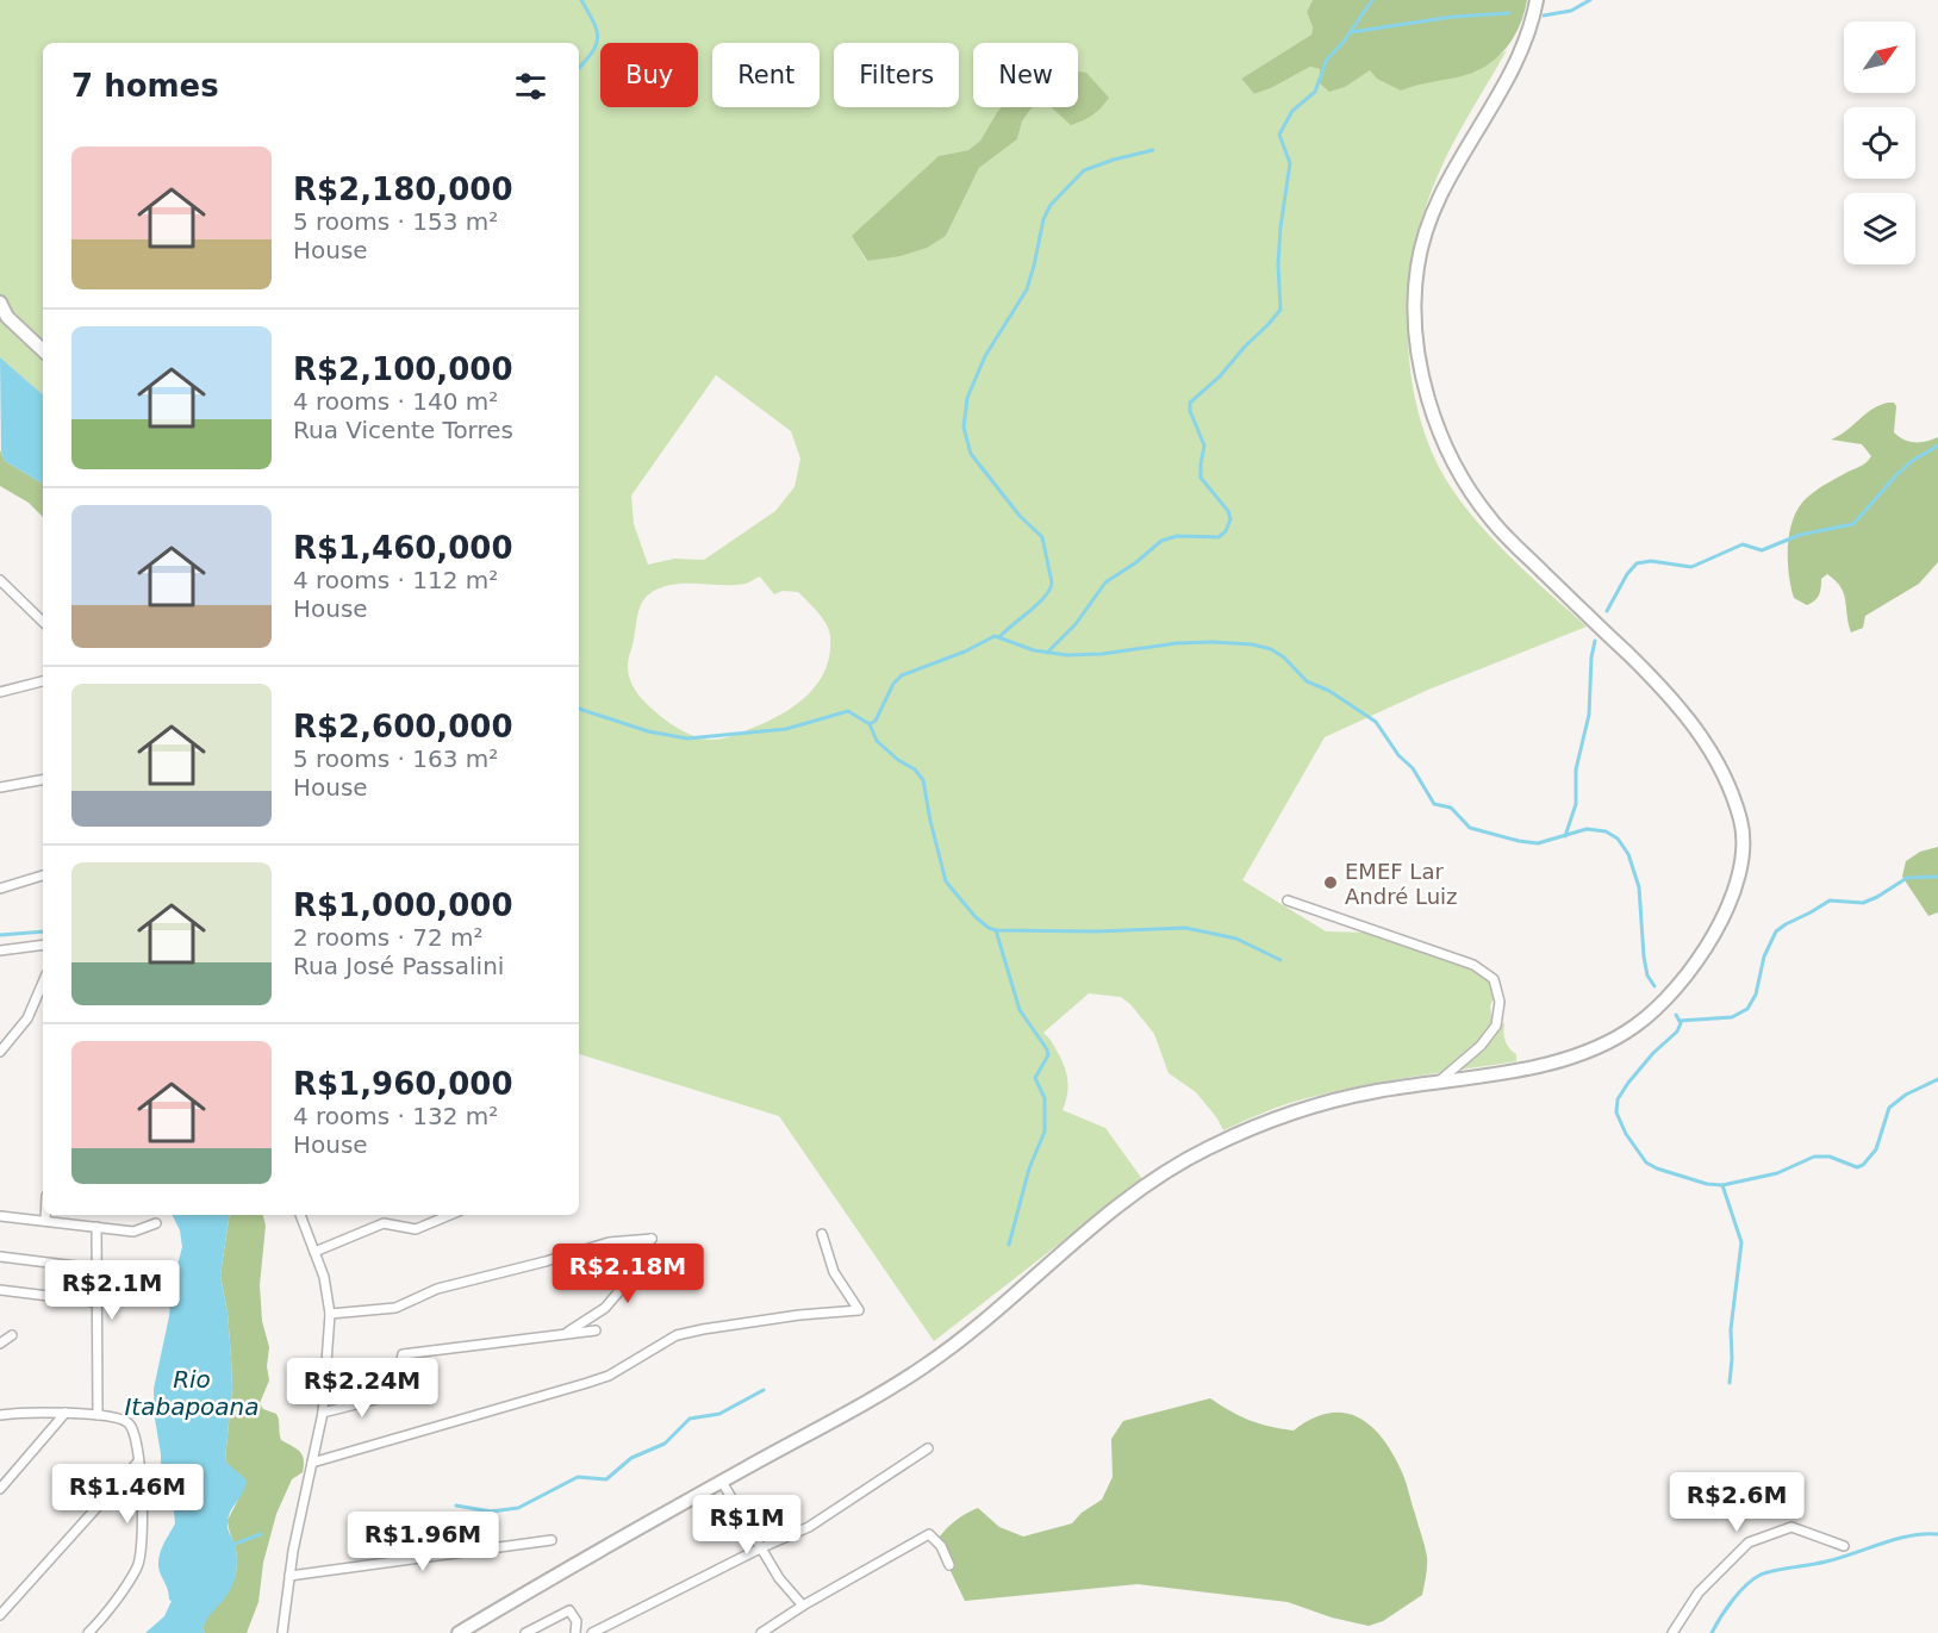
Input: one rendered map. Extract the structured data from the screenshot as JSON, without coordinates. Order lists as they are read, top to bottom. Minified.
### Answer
{"water":["Rio Itabapoana"],"places":["EMEF Lar André Luiz"],"north":"top right","page":{"chip":["Buy","Rent","Filters","New"],"heading":"7 homes","list":[{"name":"R$2,180,000","note":"5 rooms · 153 m² · House"},{"name":"R$2,100,000","note":"4 rooms · 140 m² · Rua Vicente Torres"},{"name":"R$1,460,000","note":"4 rooms · 112 m² · House"},{"name":"R$2,600,000","note":"5 rooms · 163 m² · House"},{"name":"R$1,000,000","note":"2 rooms · 72 m² · Rua José Passalini"},{"name":"R$1,960,000","note":"4 rooms · 132 m² · House"}],"price":["R$2.18M","R$2.1M","R$2.24M","R$1.46M","R$2.6M","R$1M","R$1.96M"]}}
